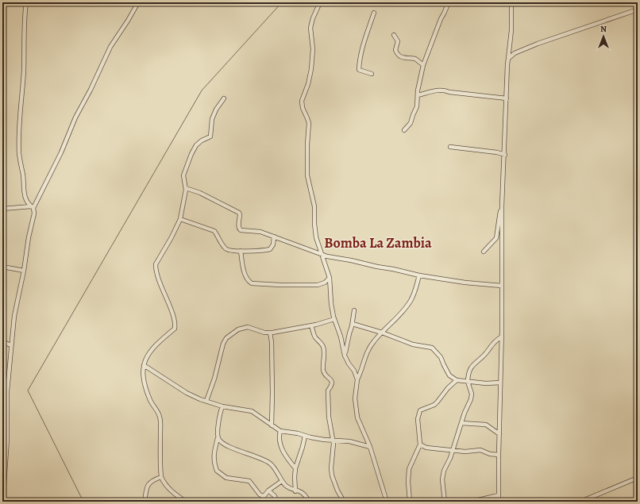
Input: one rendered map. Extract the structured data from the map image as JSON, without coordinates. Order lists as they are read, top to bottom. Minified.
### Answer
{"districts":["Bomba La Zambia"],"north":"top"}
